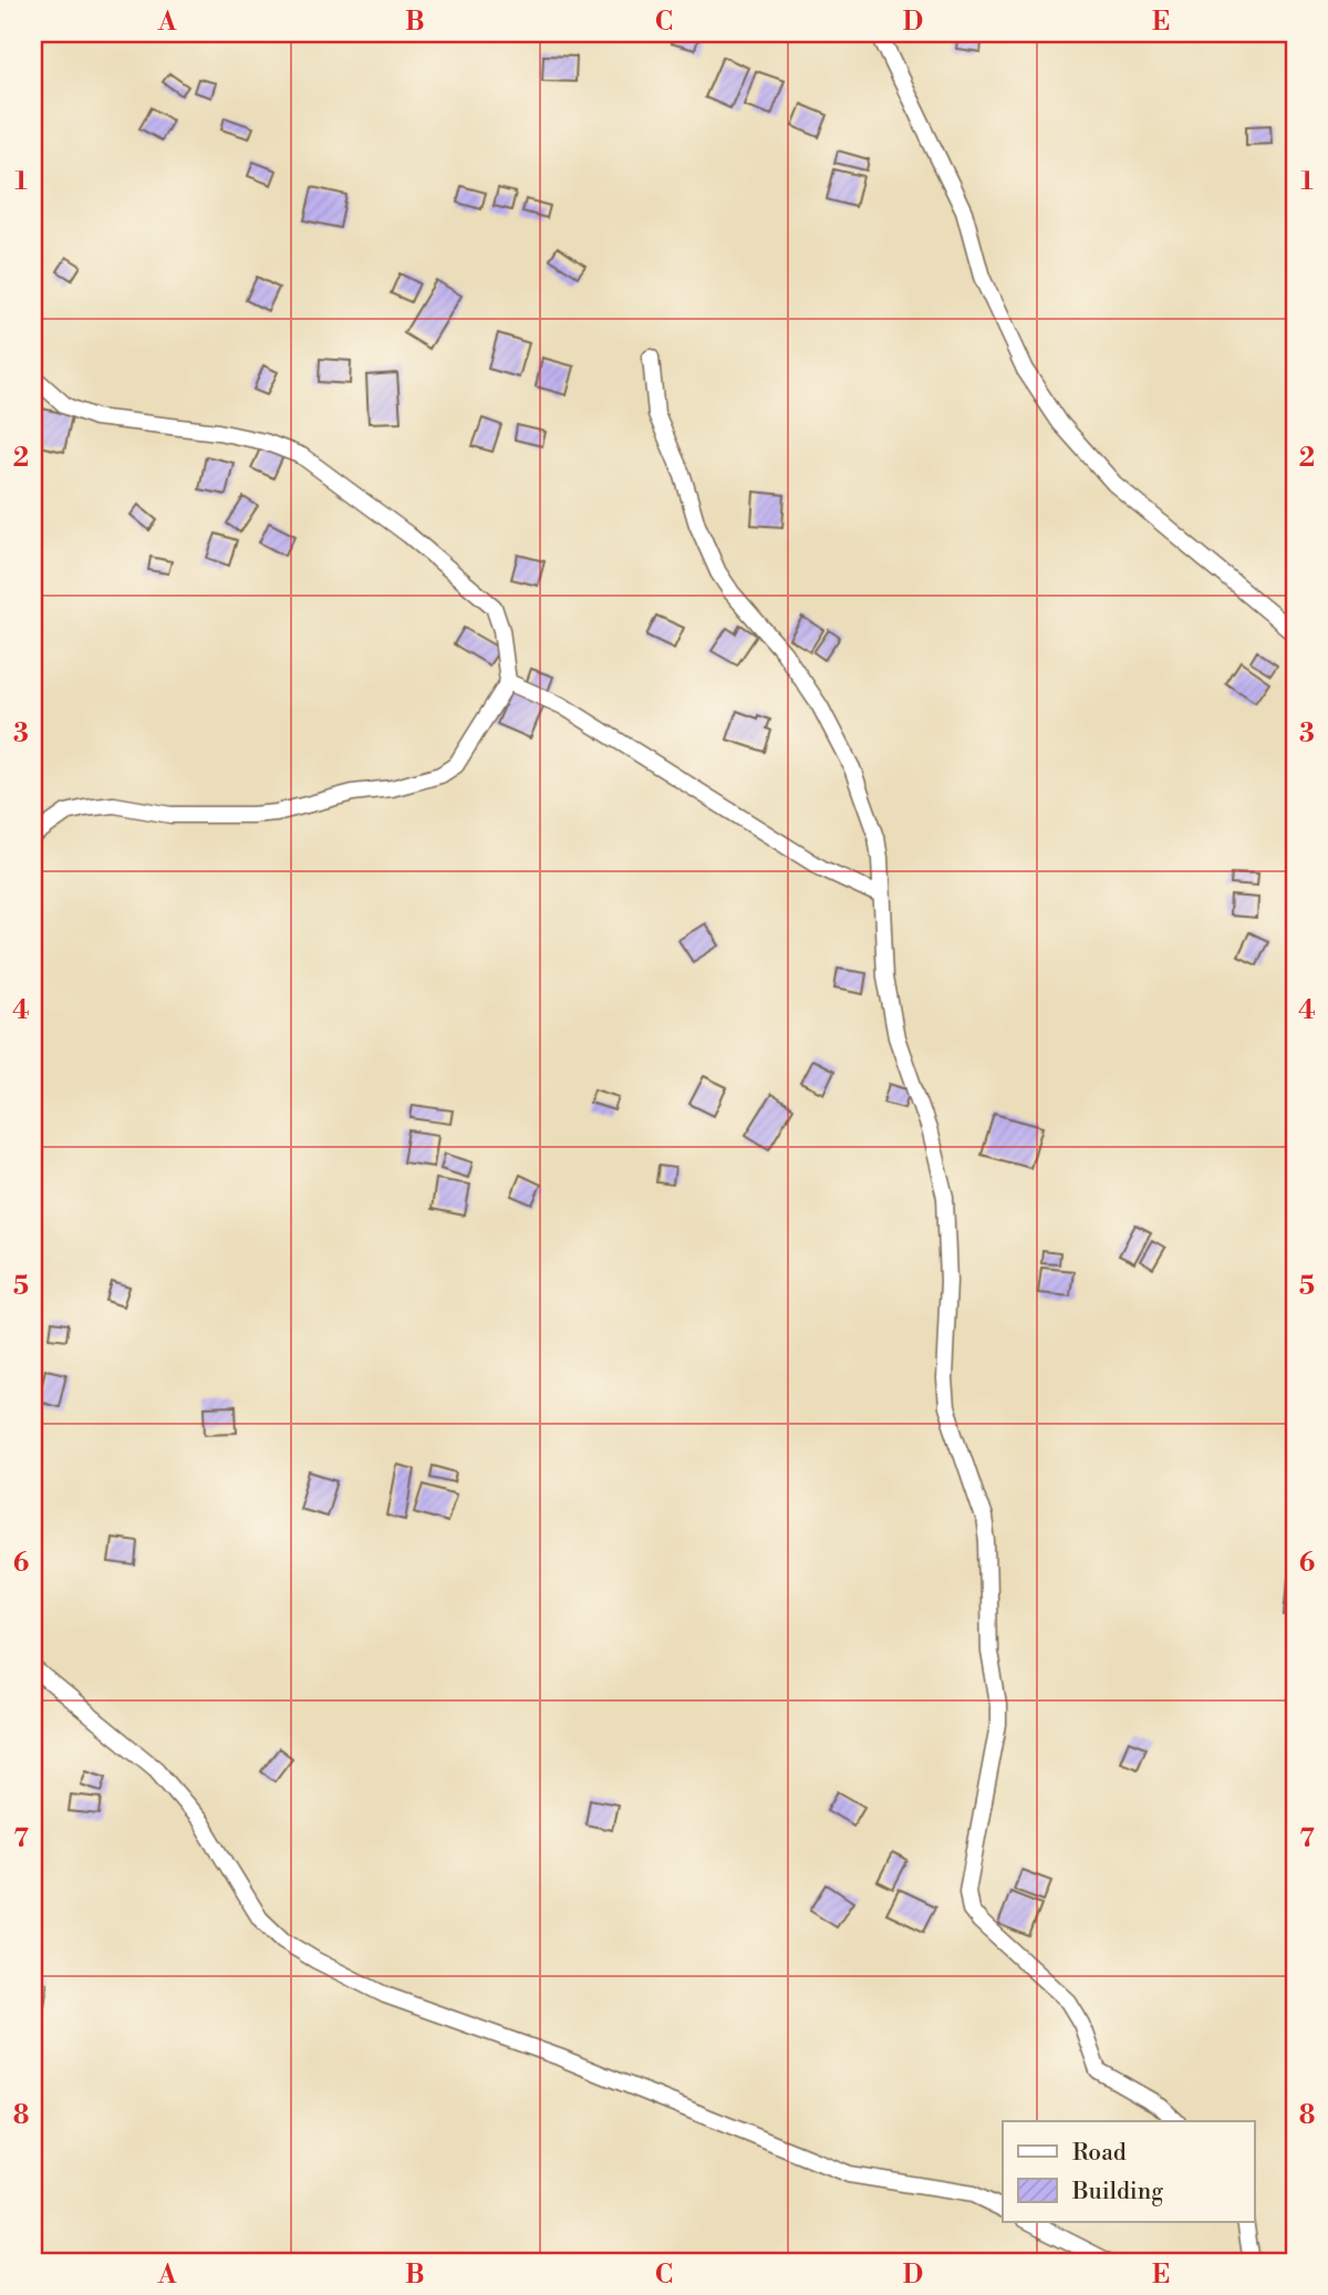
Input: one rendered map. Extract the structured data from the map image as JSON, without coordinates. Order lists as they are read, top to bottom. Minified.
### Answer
{"legend":["Road","Building"],"grid":{"columns":["A","B","C","D","E"],"rows":["1","2","3","4","5","6","7","8"]}}
